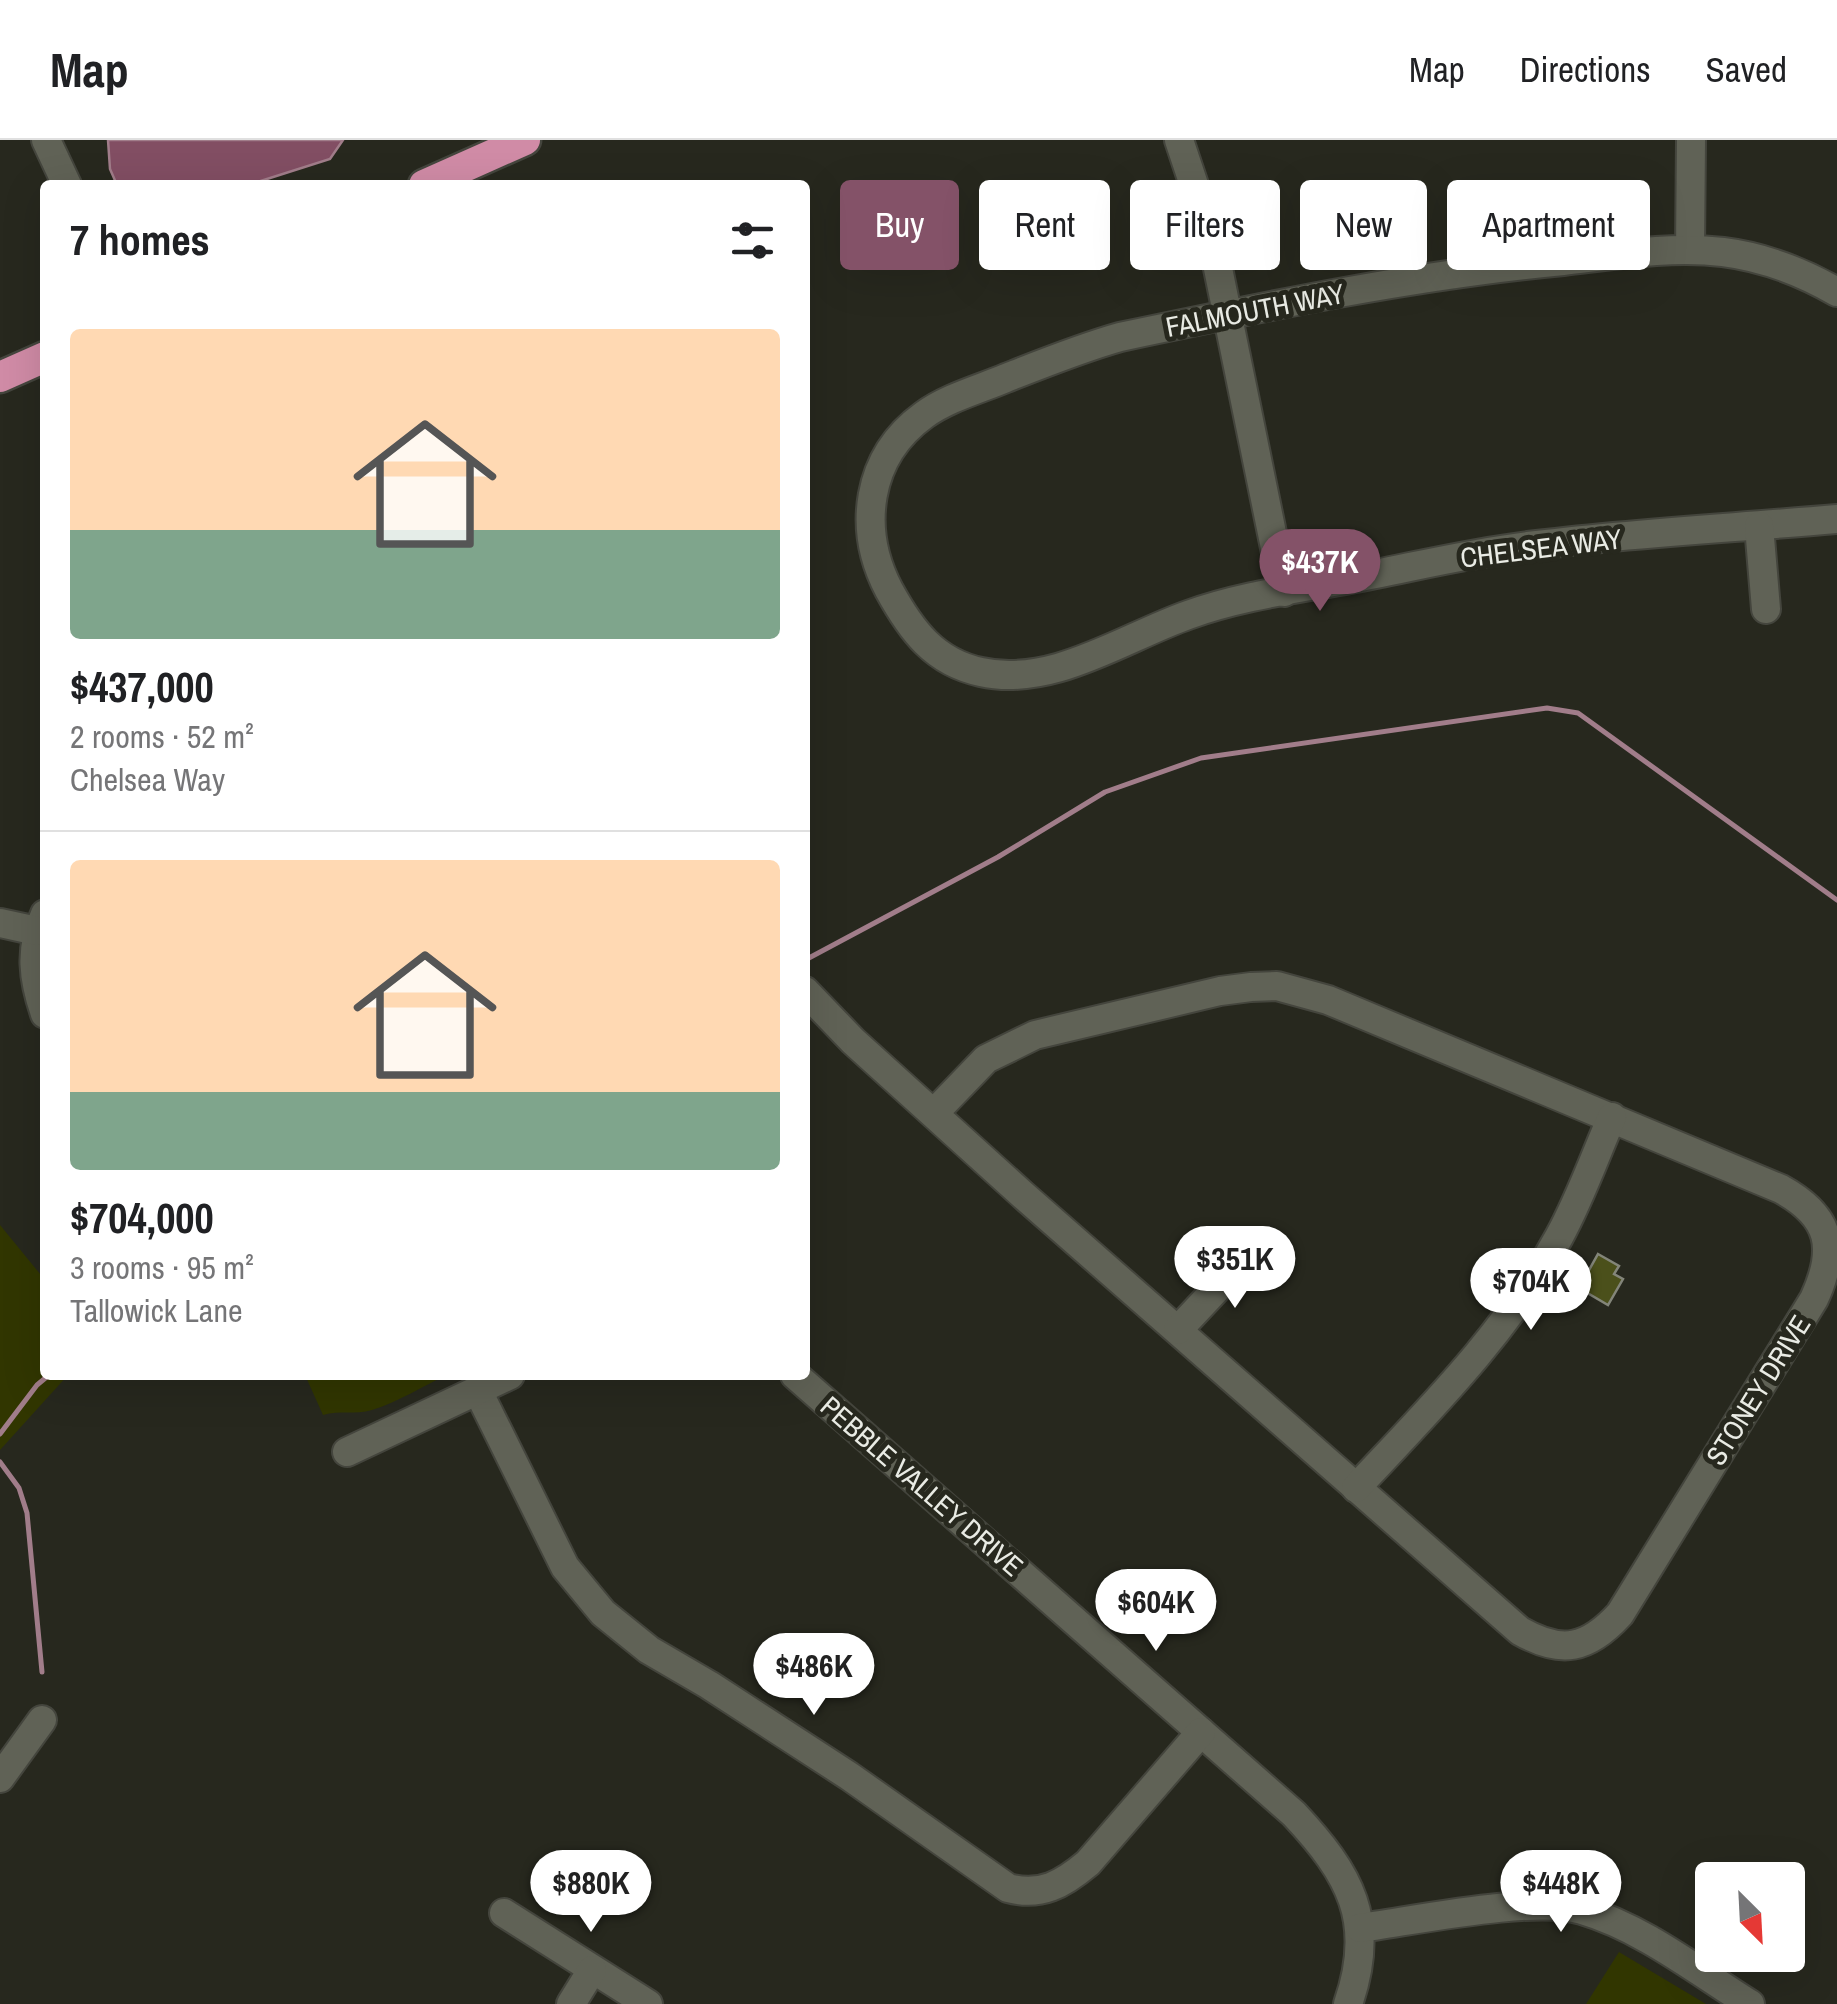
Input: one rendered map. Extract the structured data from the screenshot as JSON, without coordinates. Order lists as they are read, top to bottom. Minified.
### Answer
{"streets":{"street":["FALMOUTH WAY","CHELSEA WAY","STONEY DRIVE","PEBBLE VALLEY DRIVE"]},"crossings":[["FALMOUTH WAY","CHELSEA WAY"]],"north":"bottom right","page":{"header":"Map","nav":["Map","Directions","Saved"],"chip":["Buy","Rent","Filters","New","Apartment"],"heading":"7 homes","list":[{"name":"$437,000","note":"2 rooms · 52 m² · Chelsea Way"},{"name":"$704,000","note":"3 rooms · 95 m² · Tallowick Lane"}],"price":["$437K","$351K","$704K","$604K","$486K","$880K","$448K"]}}
